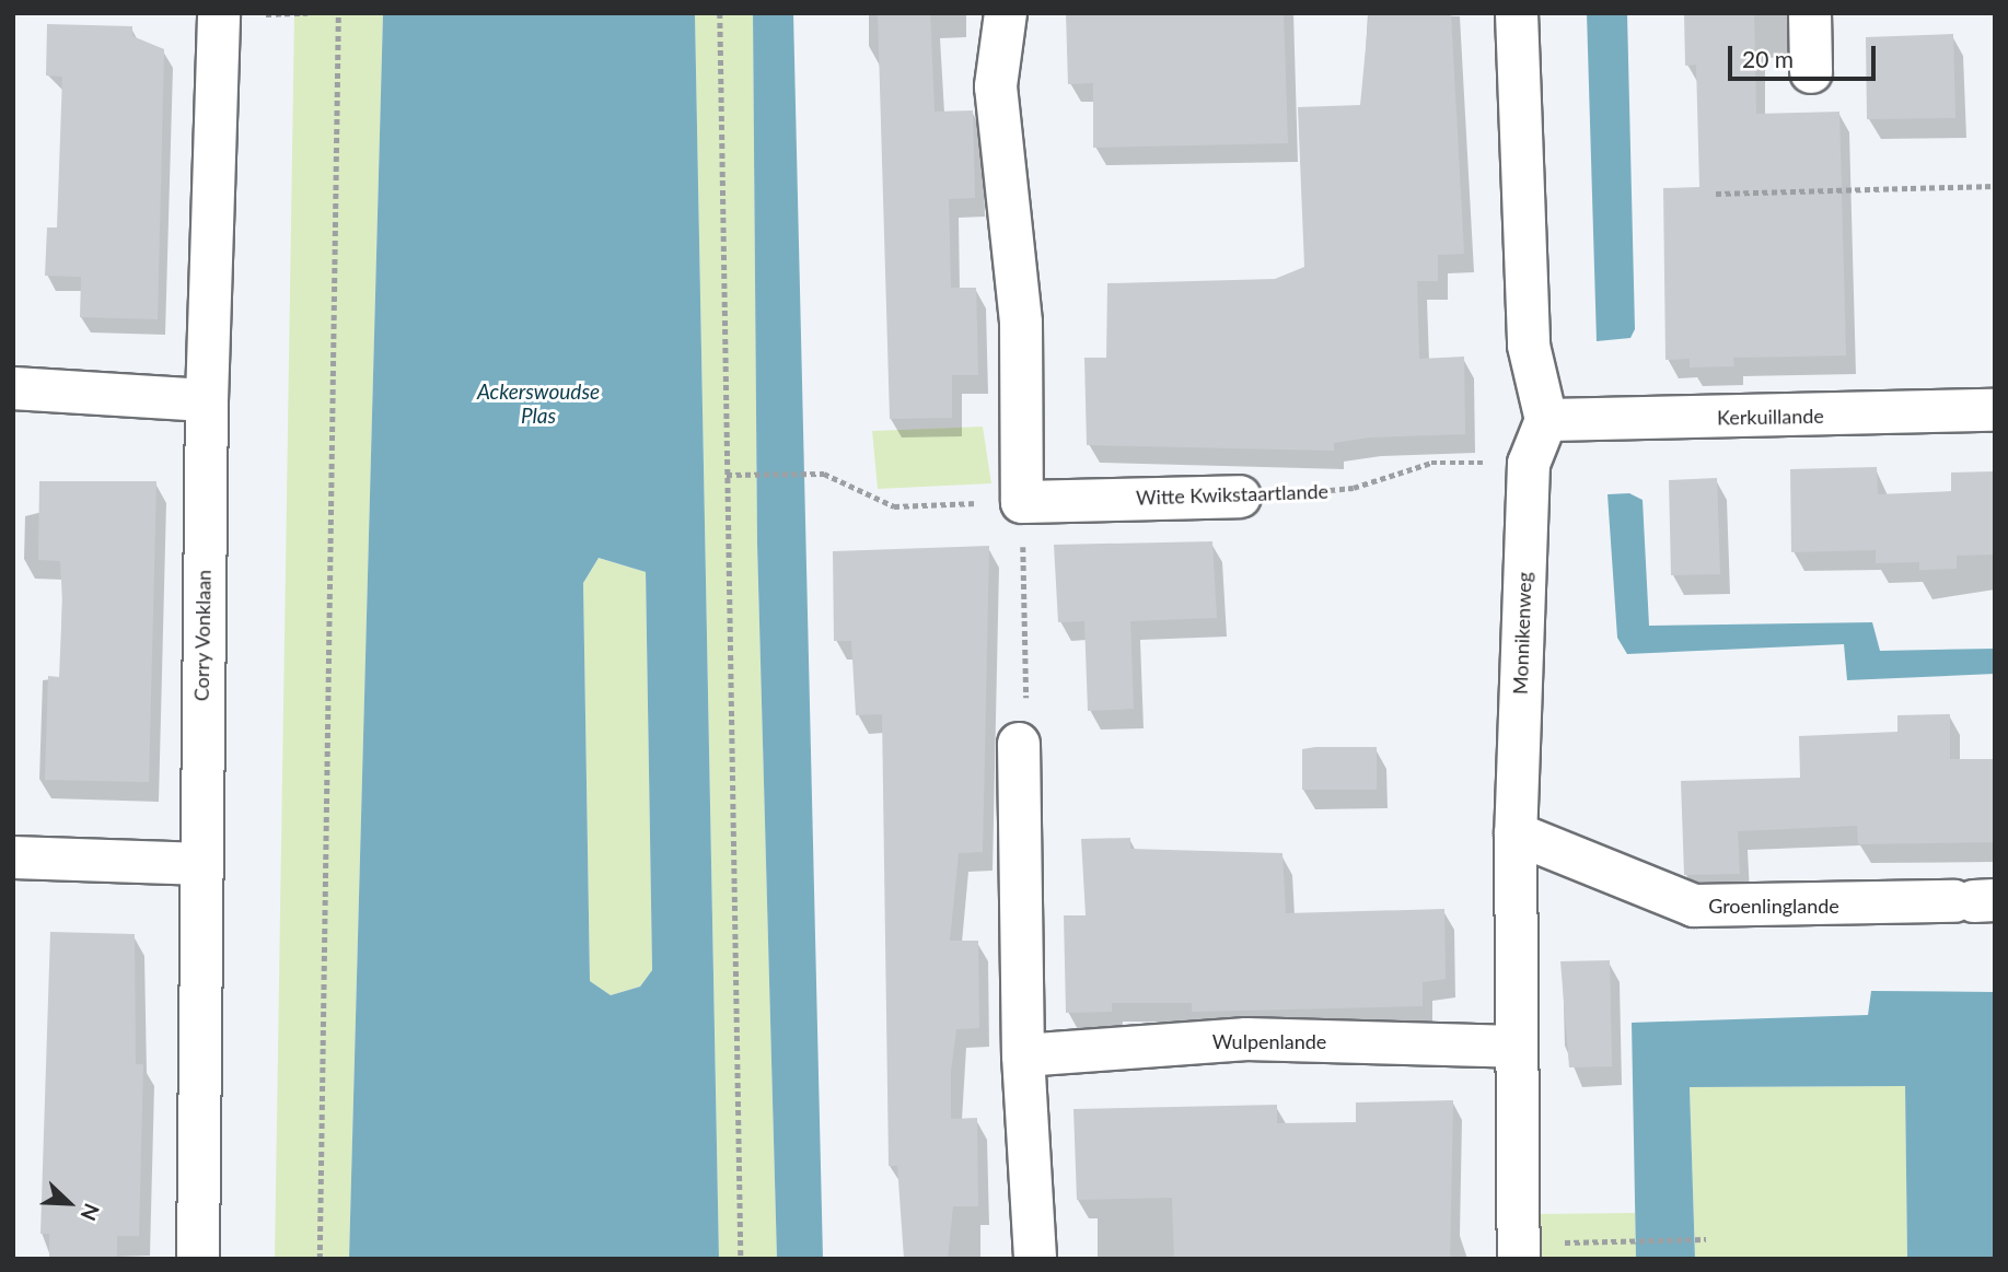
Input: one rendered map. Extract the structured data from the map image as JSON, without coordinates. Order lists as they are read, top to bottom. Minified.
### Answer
{"streets":{"street":["Kerkuillande","Witte Kwikstaartlande","Monnikenweg","Corry Vonklaan","Groenlinglande","Wulpenlande"]},"crossings":[["Kerkuillande","Monnikenweg"],["Witte Kwikstaartlande","Monnikenweg"],["Monnikenweg","Groenlinglande"],["Monnikenweg","Wulpenlande"]],"water":["Ackerswoudse Plas"],"scale_bar":"20 m","north":"bottom right"}
